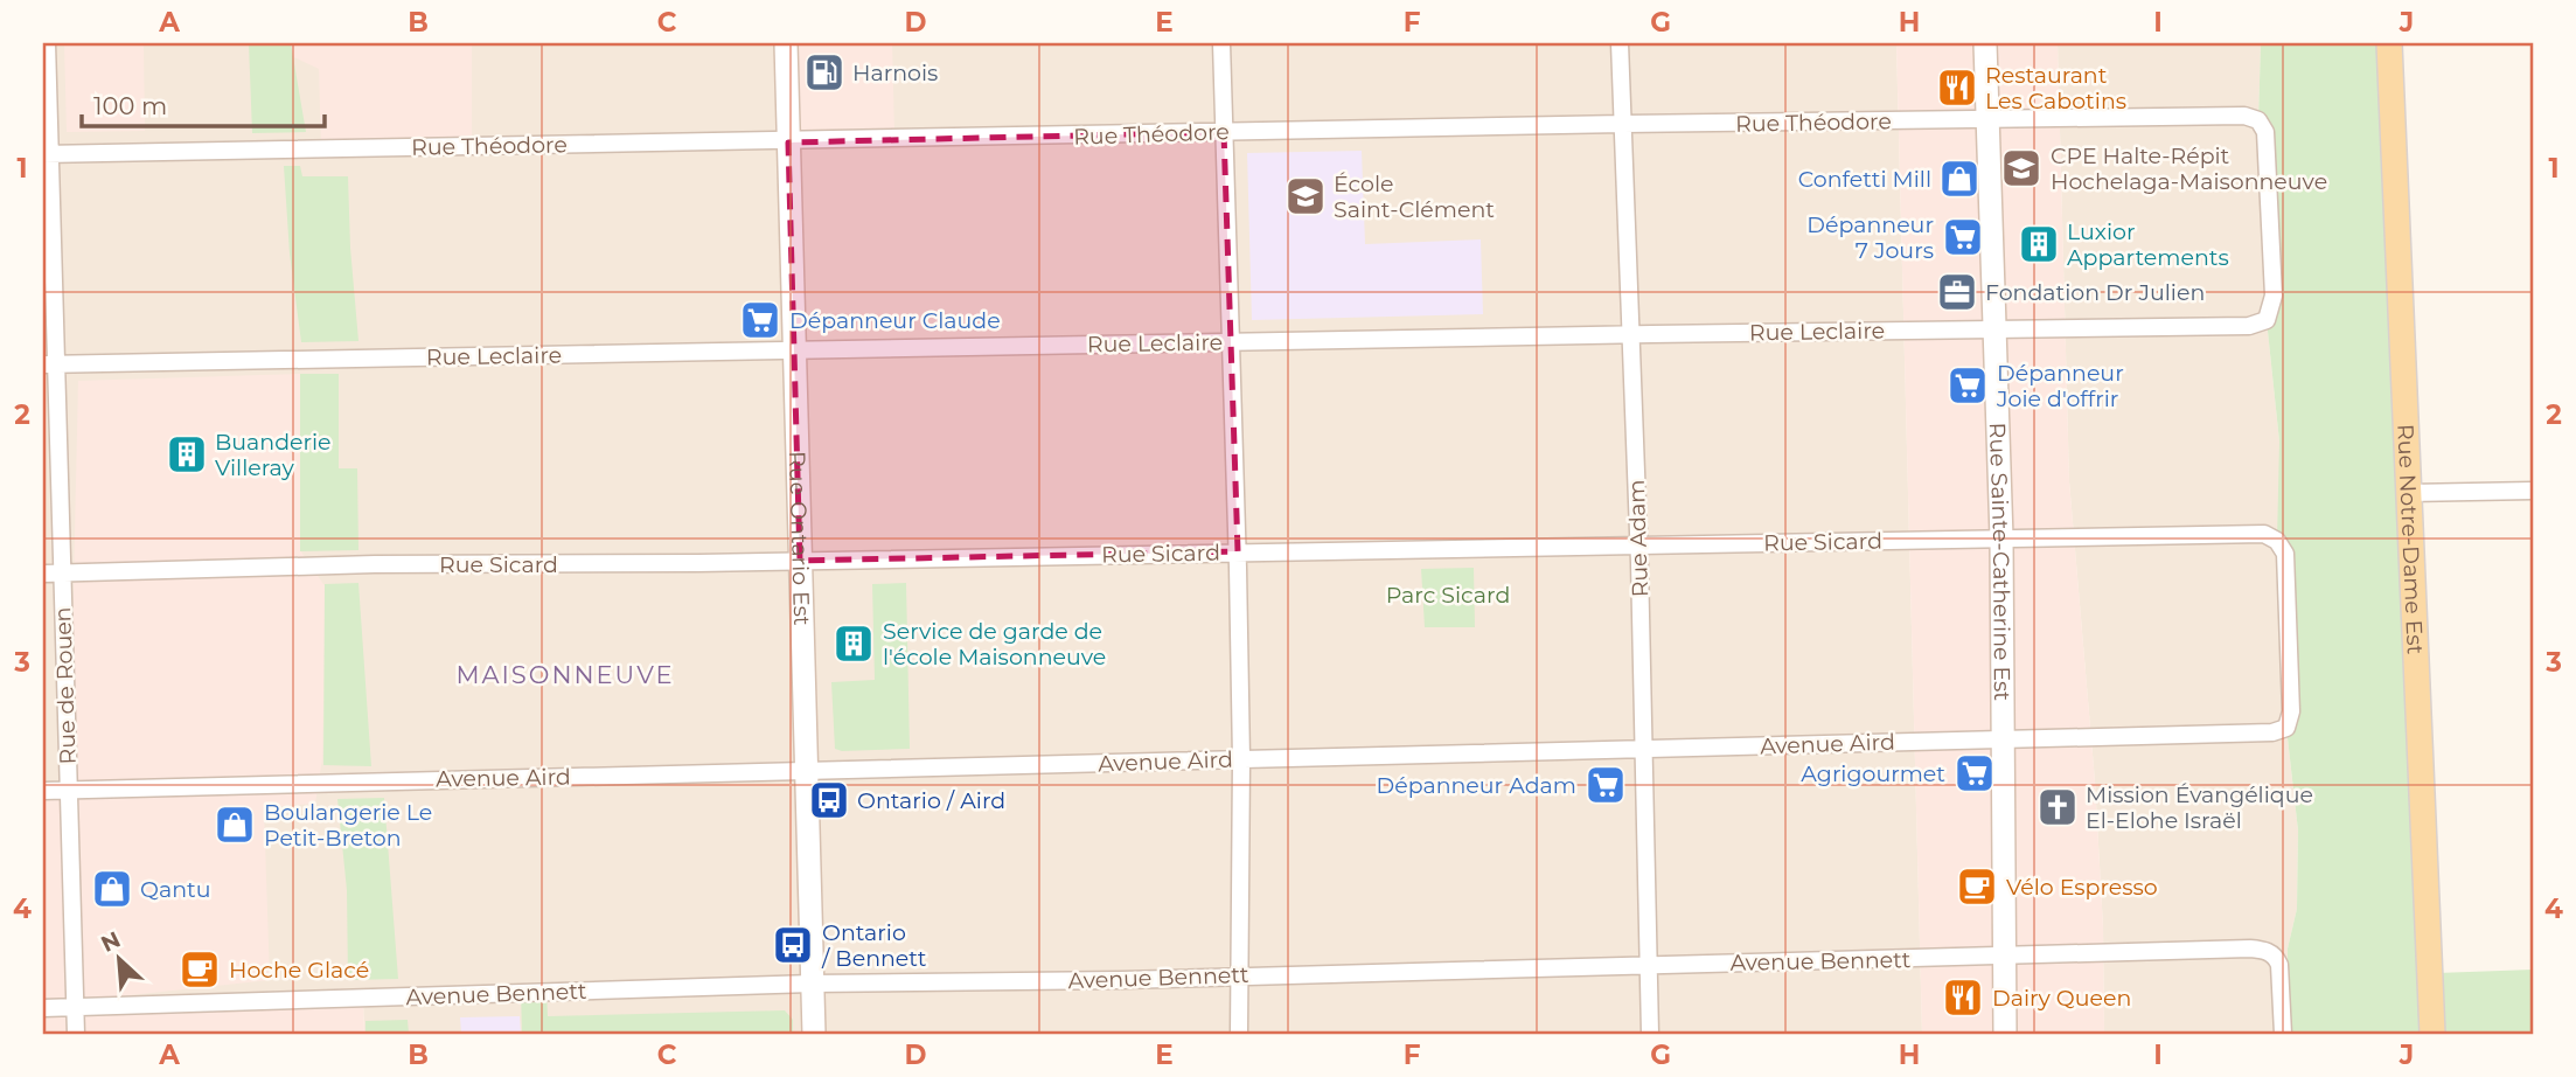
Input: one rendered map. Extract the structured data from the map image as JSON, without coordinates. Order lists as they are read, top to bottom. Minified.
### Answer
{"streets":{"main road":["Rue Ontario Est","Rue Notre-Dame Est","Rue Sainte-Catherine Est"],"street":["Rue Théodore","Rue Leclaire","Rue Adam","Rue Sicard","Rue de Rouen","Avenue Aird","Avenue Bennett"]},"crossings":[["Rue Théodore","Rue Leclaire"],["Rue Théodore","Rue Ontario Est"],["Rue Théodore","Rue Adam"],["Rue Théodore","Rue Sainte-Catherine Est"],["Rue Théodore","Rue de Rouen"],["Rue Leclaire","Rue Ontario Est"],["Rue Leclaire","Rue Adam"],["Rue Leclaire","Rue Sainte-Catherine Est"],["Rue Leclaire","Rue de Rouen"],["Rue Ontario Est","Rue Sicard"],["Rue Ontario Est","Avenue Aird"],["Rue Ontario Est","Avenue Bennett"],["Rue Adam","Rue Sicard"],["Rue Adam","Avenue Aird"],["Rue Adam","Avenue Bennett"],["Rue Sicard","Rue Sainte-Catherine Est"],["Rue Sicard","Rue de Rouen"],["Rue Sicard","Avenue Aird"],["Rue Sainte-Catherine Est","Avenue Aird"],["Rue Sainte-Catherine Est","Avenue Bennett"],["Rue de Rouen","Avenue Aird"],["Rue de Rouen","Avenue Bennett"]],"districts":["MAISONNEUVE"],"parks":["Parc Sicard"],"places":{"fuel station":["Harnois"],"restaurant":["Restaurant Les Cabotins","Dairy Queen"],"school or university":["CPE Halte-Répit Hochelaga-Maisonneuve","École Saint-Clément"],"shop":["Confetti Mill","Boulangerie Le Petit-Breton","Qantu"],"supermarket":["Dépanneur 7 Jours","Dépanneur Claude","Dépanneur Joie d'offrir","Agrigourmet","Dépanneur Adam"],"building":["Luxior Appartements","Buanderie Villeray","Service de garde de l'école Maisonneuve"],"office":["Fondation Dr Julien"],"bus stop":["Ontario / Aird","Ontario / Bennett"],"church":["Mission Évangélique El-Elohe Israël"],"cafe":["Vélo Espresso","Hoche Glacé"]},"scale_bar":"100 m","north":"top left","grid":{"columns":["A","B","C","D","E","F","G","H","I","J"],"rows":["1","2","3","4"]}}
